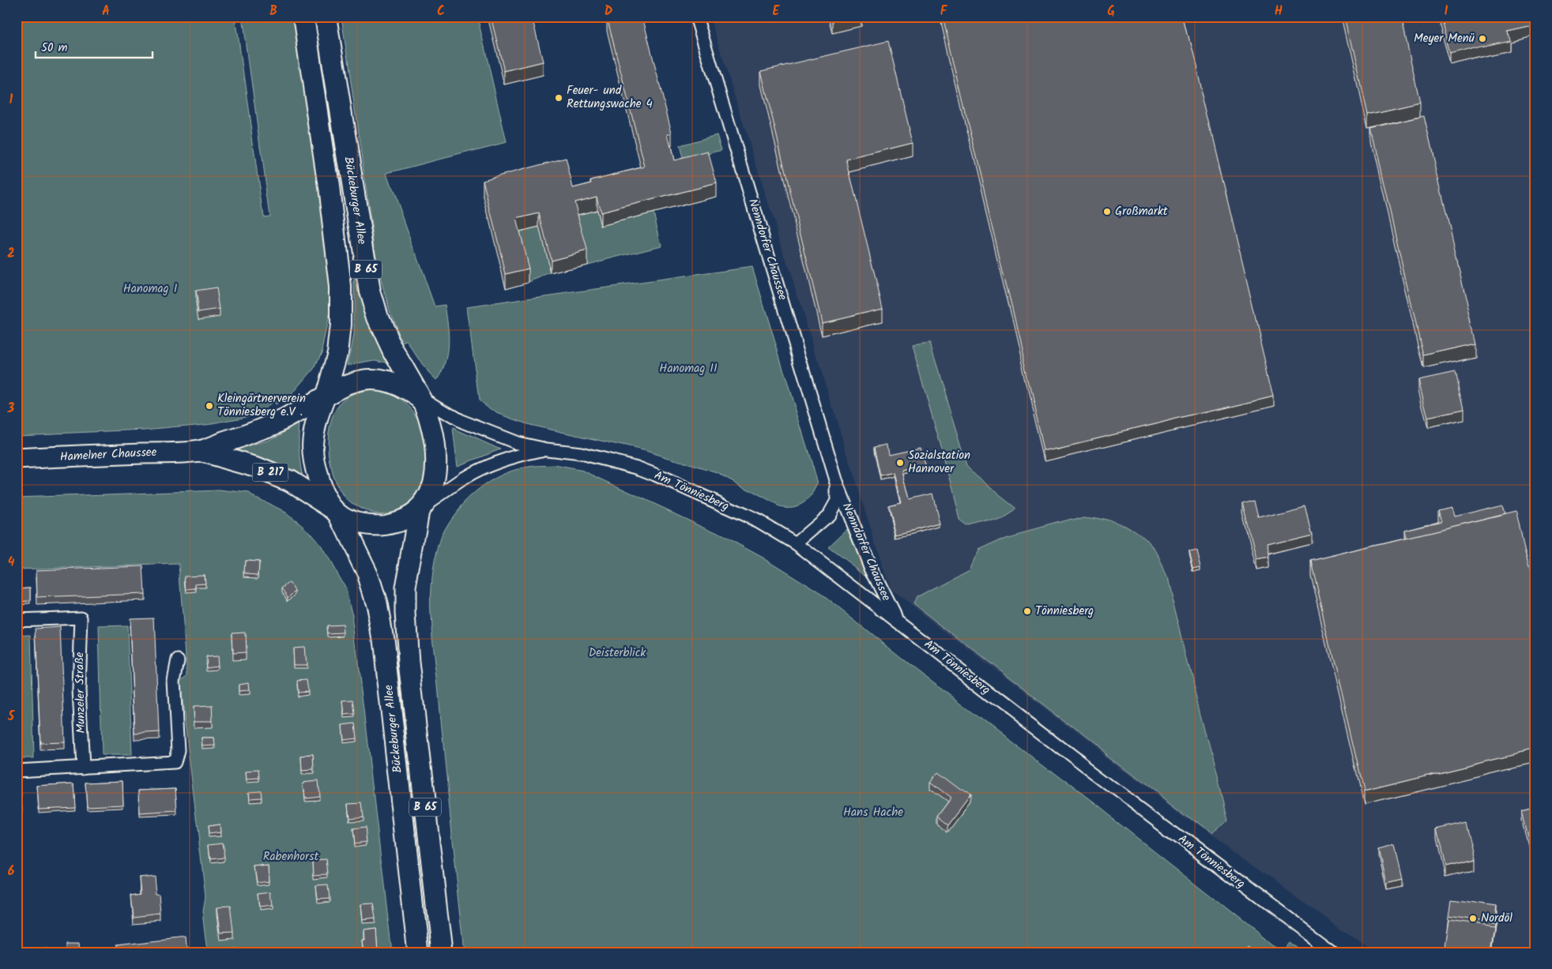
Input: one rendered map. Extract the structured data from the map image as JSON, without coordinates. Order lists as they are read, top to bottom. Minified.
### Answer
{"streets":{"highway":["Bückeburger Allee","B 65"],"main road":["Hamelner Chaussee","B 217"],"street":["Nenndorfer Chaussee","Am Tönniesberg","Munzeler Straße"]},"crossings":[["Bückeburger Allee","B 65"],["Bückeburger Allee","Hamelner Chaussee"],["Bückeburger Allee","Am Tönniesberg"],["Nenndorfer Chaussee","Am Tönniesberg"],["B 65","Hamelner Chaussee"],["B 65","Am Tönniesberg"],["Hamelner Chaussee","Am Tönniesberg"]],"parks":["Hanomag I","Hanomag II","Deisterblick","Hans Hache","Rabenhorst"],"places":["Meyer Menü","Feuer- und Rettungswache 4","Großmarkt","Kleingärtnerverein Tönniesberg e.V .","Sozialstation Hannover","Tönniesberg","Nordöl"],"scale_bar":"50 m","grid":{"columns":["A","B","C","D","E","F","G","H","I"],"rows":["1","2","3","4","5","6"]}}
